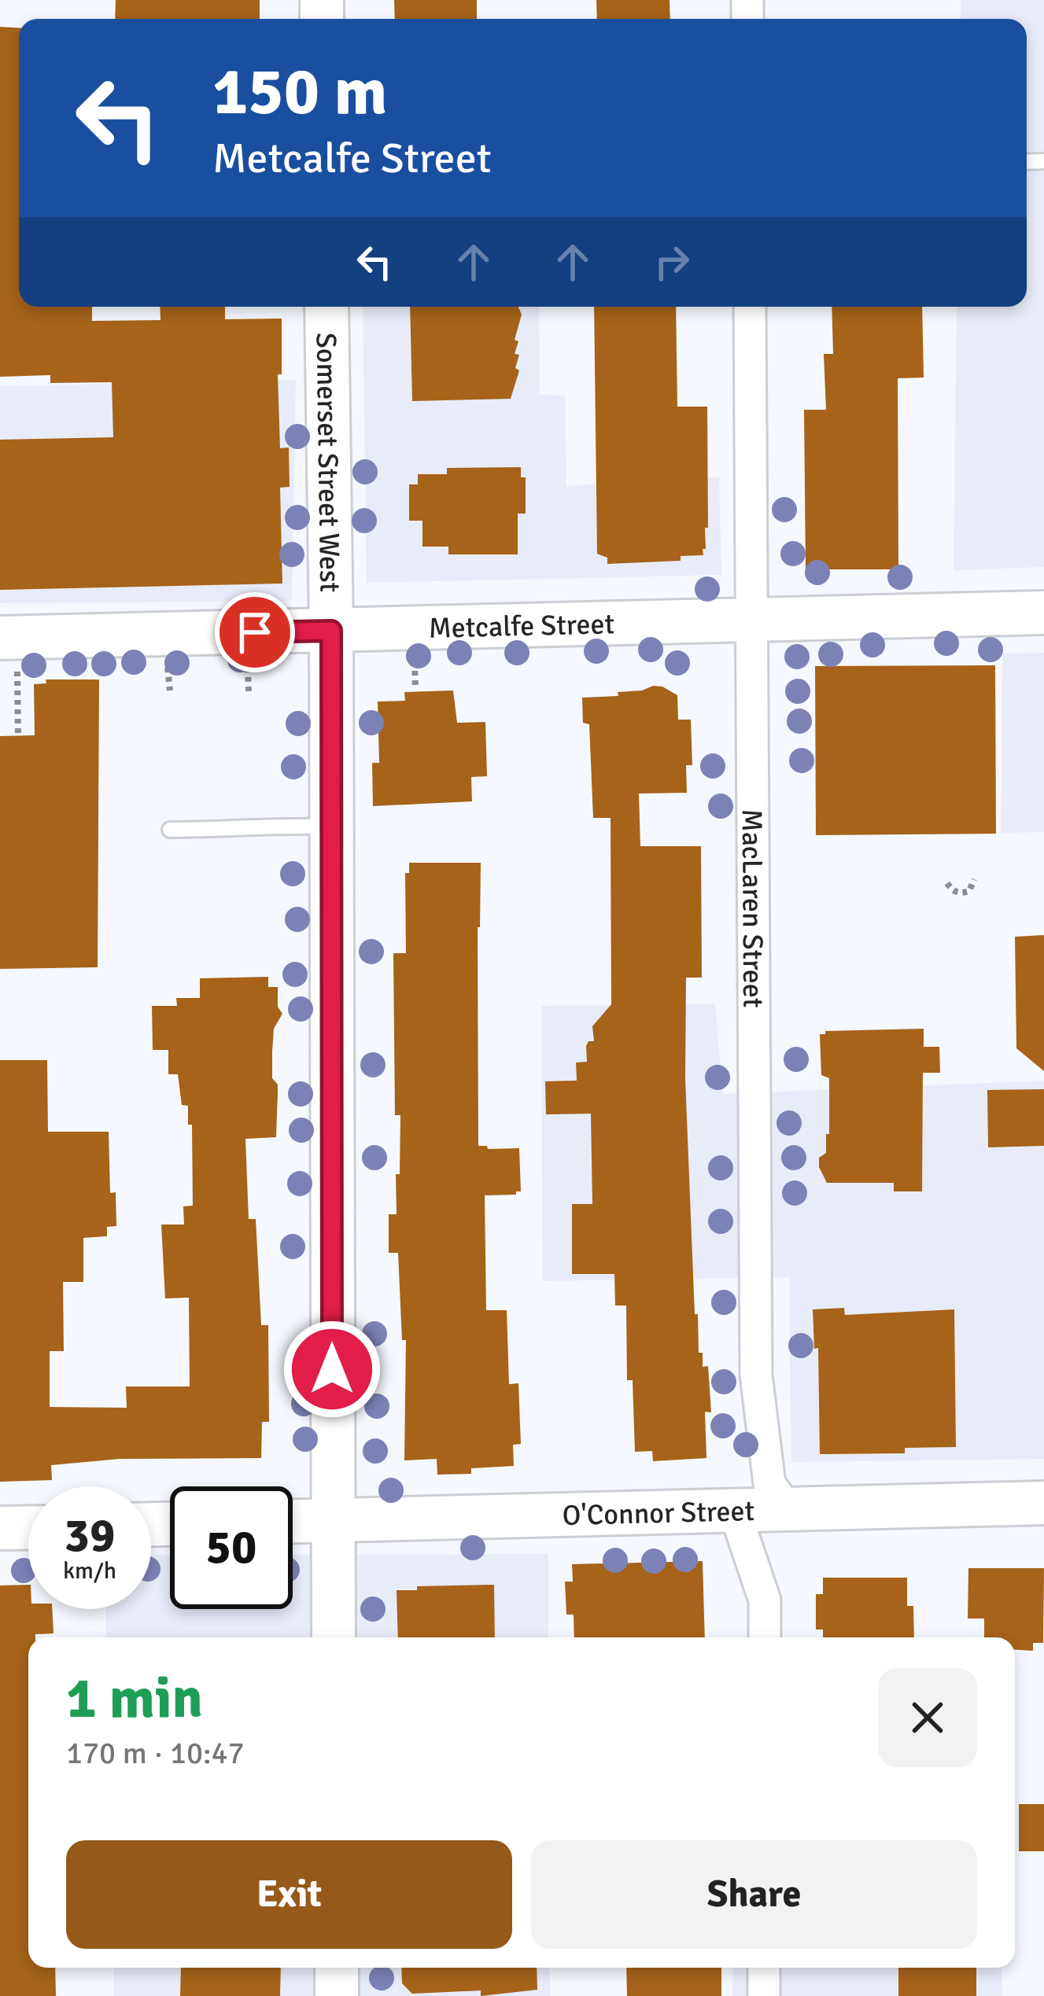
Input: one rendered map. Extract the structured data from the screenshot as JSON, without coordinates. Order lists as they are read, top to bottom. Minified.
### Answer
{"streets":{"main road":["Somerset Street West","Metcalfe Street","O'Connor Street"],"street":["MacLaren Street"]},"crossings":[["Somerset Street West","Metcalfe Street"],["Somerset Street West","O'Connor Street"],["Metcalfe Street","MacLaren Street"],["MacLaren Street","O'Connor Street"]],"page":{"turn":["150 m","Metcalfe Street"],"speed":"39 km/h","limit":"50","heading":["1 min","170 m · 10:47"],"buttons":["Exit","Share"]}}
